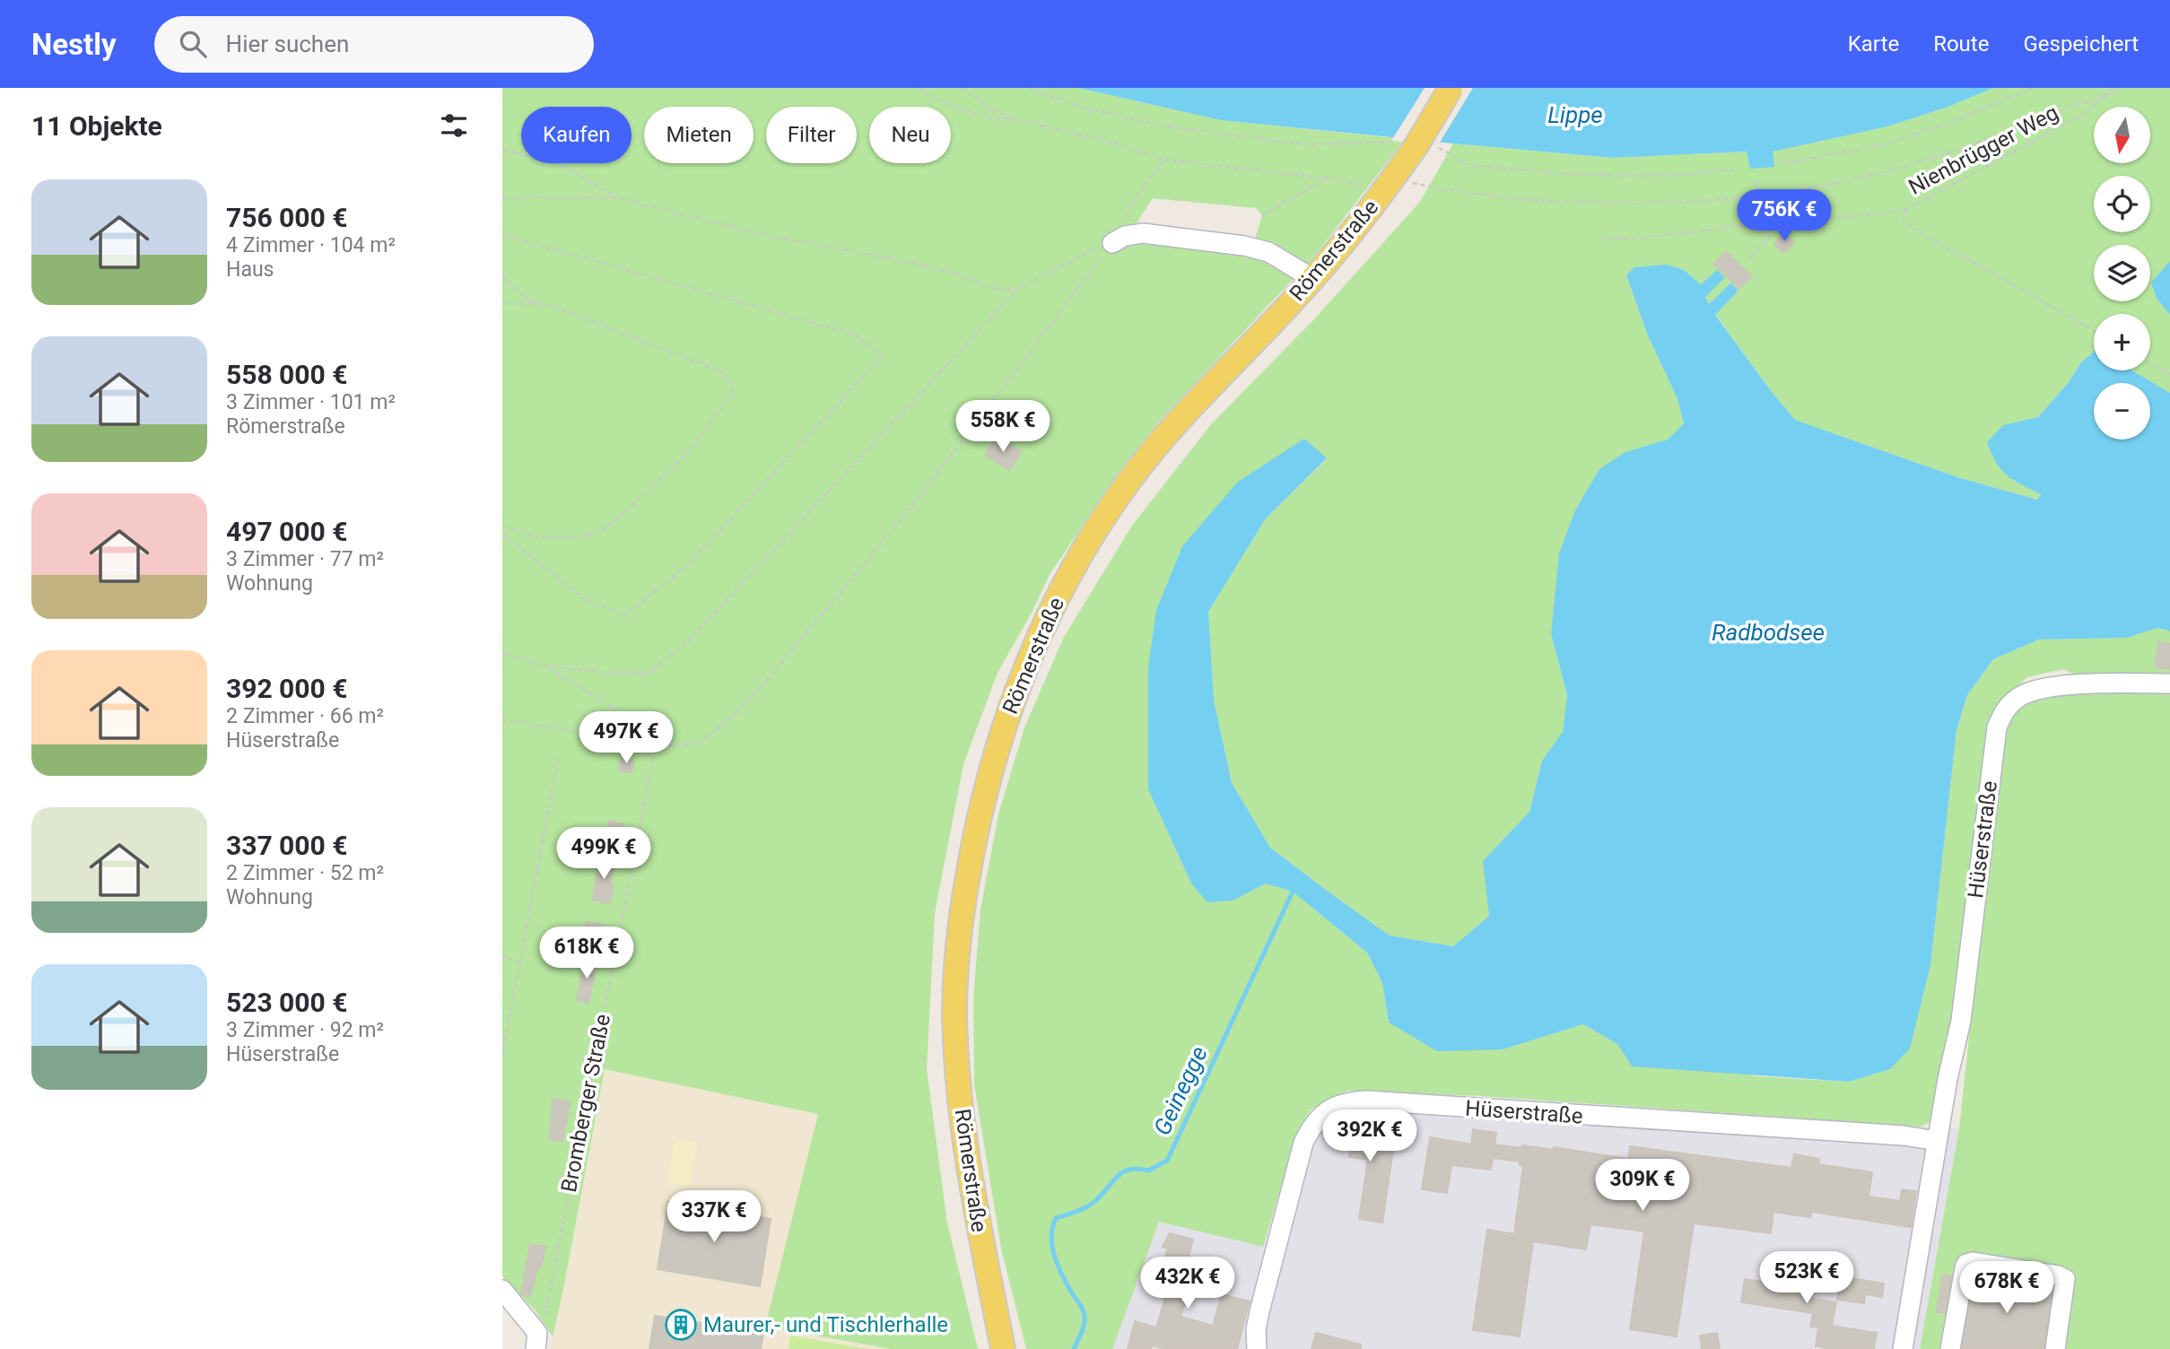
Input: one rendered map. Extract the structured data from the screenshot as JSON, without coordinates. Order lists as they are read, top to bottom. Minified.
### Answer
{"streets":{"main road":["Römerstraße"],"street":["Hüserstraße"],"path":["Nienbrügger Weg","Bromberger Straße"]},"water":["Lippe","Radbodsee","Geinegge"],"places":{"building":["Maurer,- und Tischlerhalle"]},"north":"bottom","page":{"header":"Nestly","search":"Hier suchen","nav":["Karte","Route","Gespeichert"],"heading":"11 Objekte","map_buttons":["+","−"],"chip":["Kaufen","Mieten","Filter","Neu"],"list":[{"name":"756 000 €","note":"4 Zimmer · 104 m² · Haus"},{"name":"558 000 €","note":"3 Zimmer · 101 m² · Römerstraße"},{"name":"497 000 €","note":"3 Zimmer · 77 m² · Wohnung"},{"name":"392 000 €","note":"2 Zimmer · 66 m² · Hüserstraße"},{"name":"337 000 €","note":"2 Zimmer · 52 m² · Wohnung"},{"name":"523 000 €","note":"3 Zimmer · 92 m² · Hüserstraße"}],"price":["756K €","558K €","497K €","499K €","618K €","392K €","309K €","337K €","523K €","432K €","678K €"]}}
